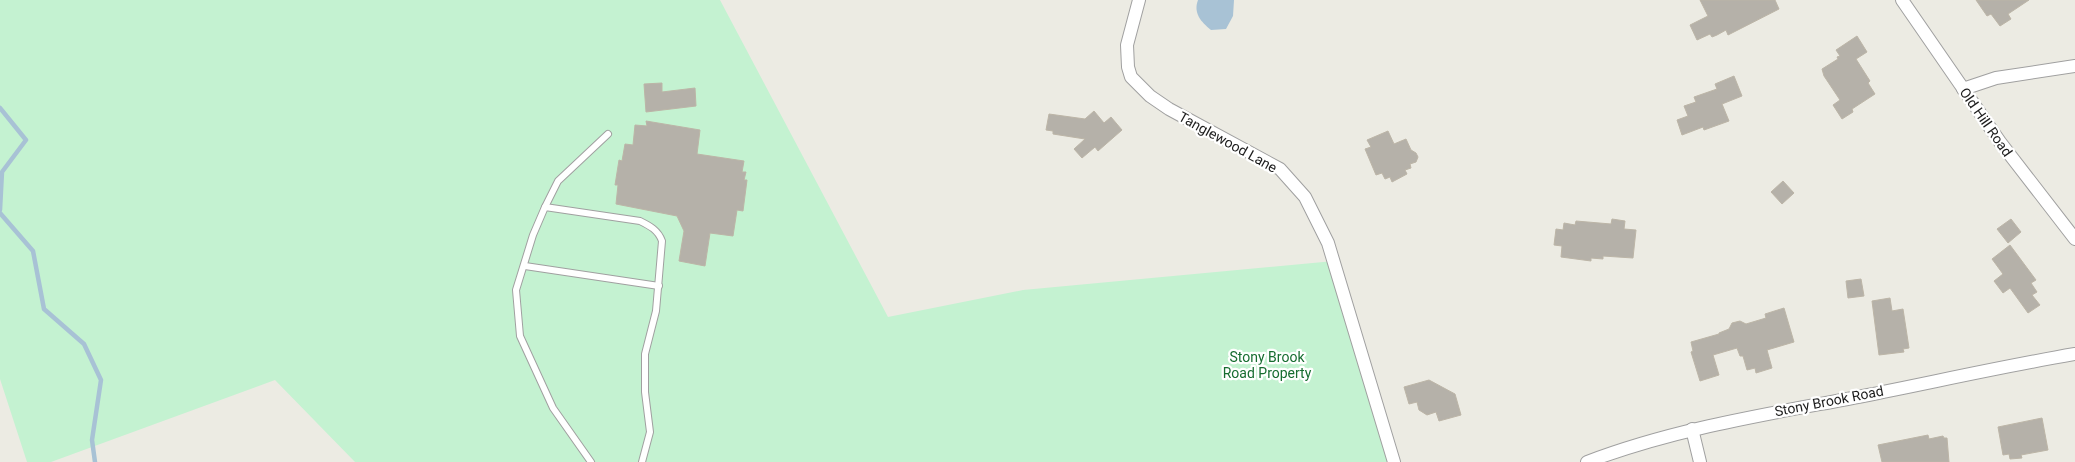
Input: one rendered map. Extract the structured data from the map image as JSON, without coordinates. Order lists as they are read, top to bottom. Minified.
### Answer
{"streets":{"street":["Old Hill Road","Tanglewood Lane","Stony Brook Road"]},"parks":["Stony Brook Road Property"]}
